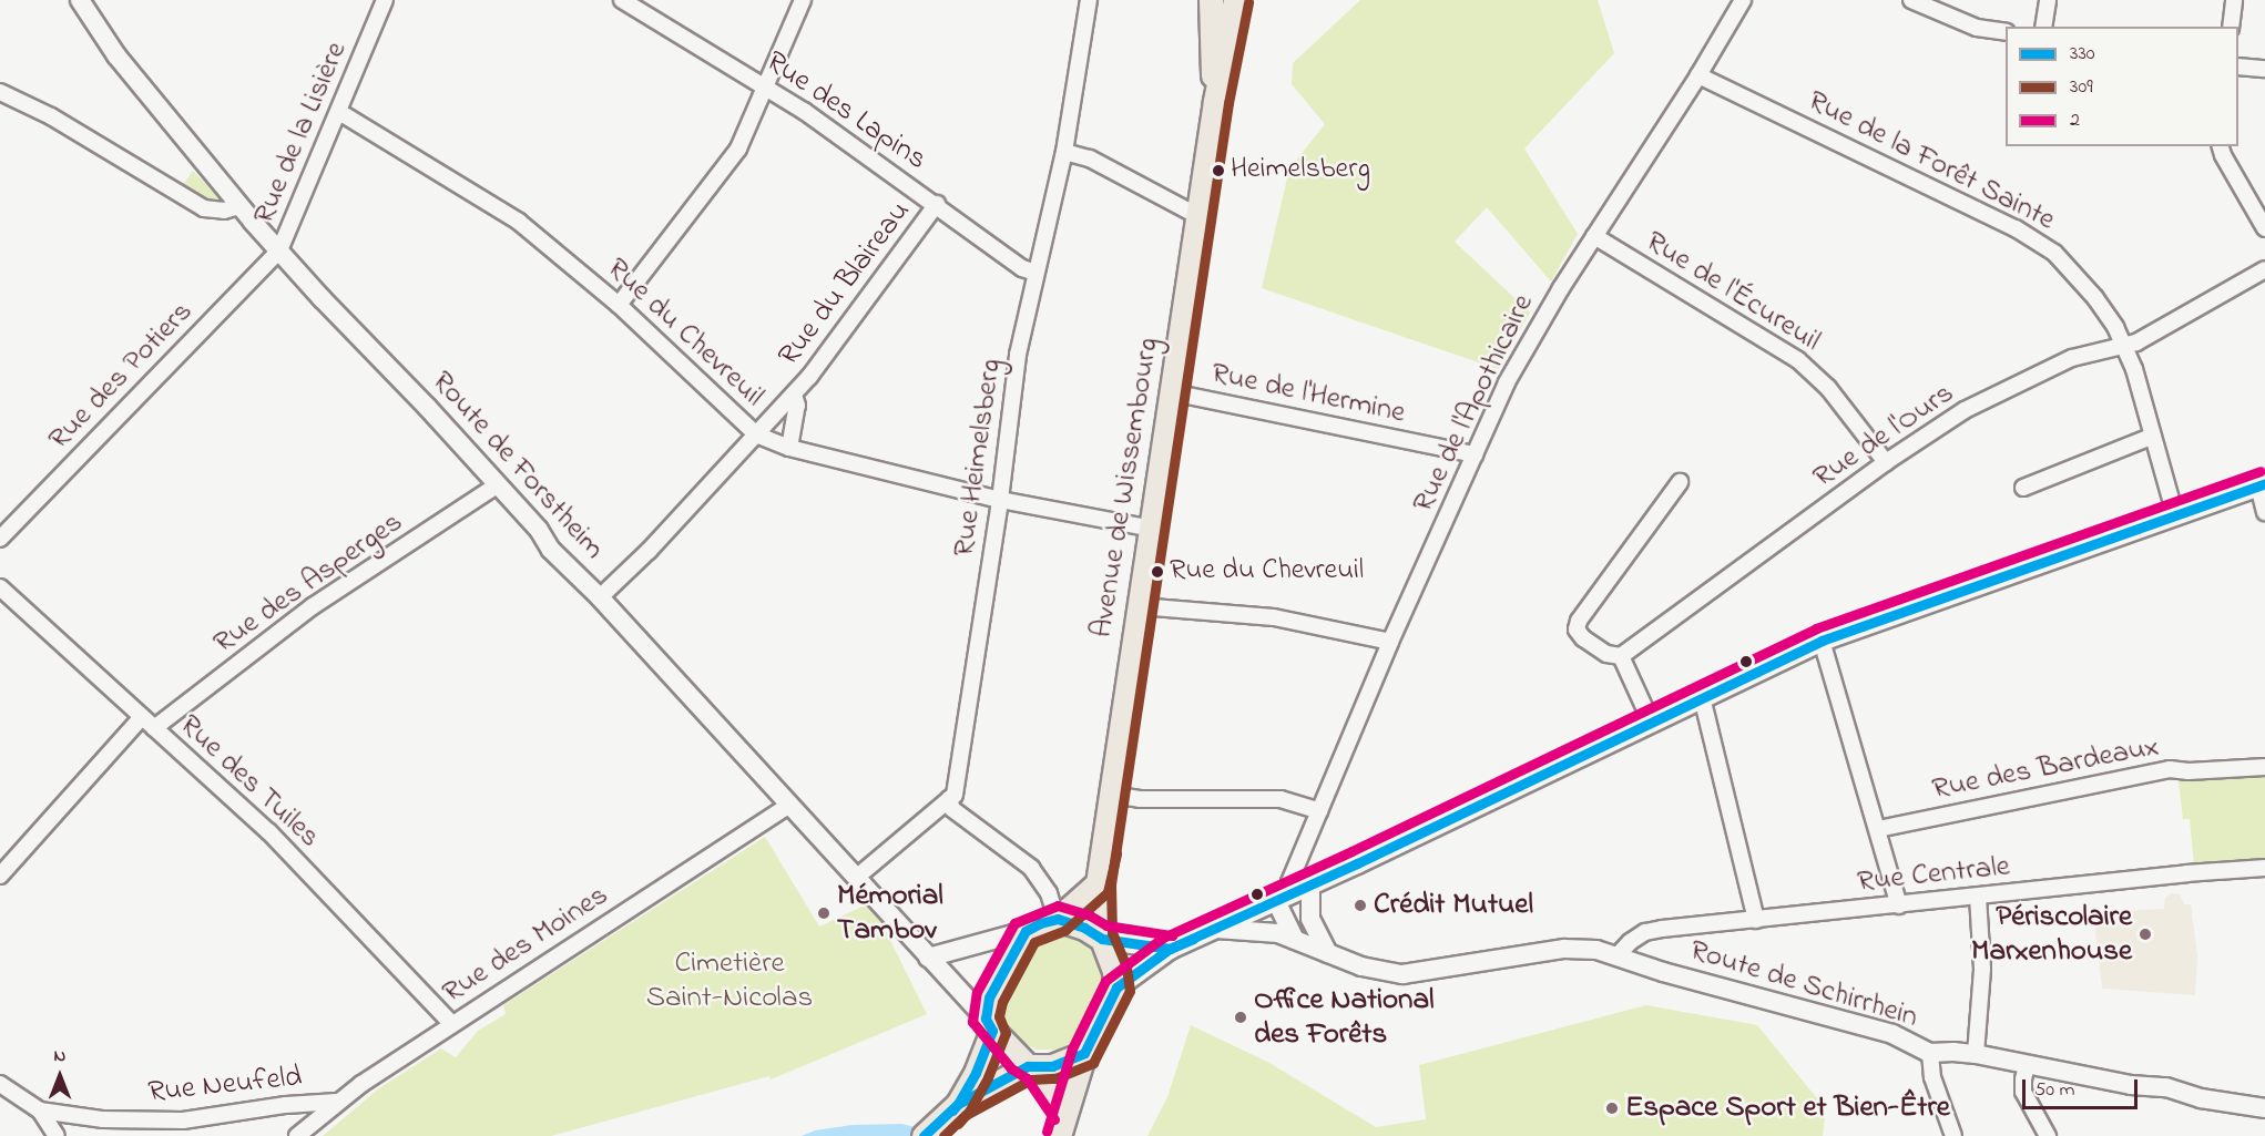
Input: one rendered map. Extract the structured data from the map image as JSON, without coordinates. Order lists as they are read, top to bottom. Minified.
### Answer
{"streets":{"main road":["Avenue de Wissembourg"],"street":["Rue des Lapins","Rue de la Lisière","Rue de la Forêt Sainte","Rue du Blaireau","Rue de l'Écureuil","Rue du Chevreuil","Rue des Potiers","Rue de l'Hermine","Rue de l'Apothicaire","Rue de l'Ours","Rue Heimelsberg","Route de Forstheim","Rue des Asperges","Rue des Bardeaux","Rue des Tuiles","Rue Centrale","Rue des Moines","Route de Schirrhein","Rue Neufeld"]},"crossings":[["Rue des Lapins","Rue du Blaireau"],["Rue des Lapins","Rue Heimelsberg"],["Rue de la Lisière","Rue du Chevreuil"],["Rue de la Lisière","Rue des Potiers"],["Rue de la Lisière","Route de Forstheim"],["Rue de la Forêt Sainte","Rue de l'Apothicaire"],["Rue de la Forêt Sainte","Rue de l'Ours"],["Rue du Blaireau","Rue du Chevreuil"],["Rue du Blaireau","Route de Forstheim"],["Rue de l'Écureuil","Rue de l'Apothicaire"],["Rue de l'Écureuil","Rue de l'Ours"],["Rue du Chevreuil","Rue Heimelsberg"],["Rue du Chevreuil","Avenue de Wissembourg"],["Rue des Potiers","Route de Forstheim"],["Rue de l'Hermine","Rue de l'Apothicaire"],["Rue de l'Hermine","Avenue de Wissembourg"],["Route de Forstheim","Avenue de Wissembourg"],["Route de Forstheim","Rue des Asperges"],["Route de Forstheim","Rue des Moines"],["Rue des Asperges","Rue des Tuiles"],["Rue des Tuiles","Rue des Moines"],["Rue Centrale","Route de Schirrhein"],["Rue des Moines","Rue Neufeld"]],"parks":["Cimetière Saint-Nicolas"],"places":["Heimelsberg","Rue du Chevreuil","Crédit Mutuel","Mémorial Tambov","Périscolaire Marxenhouse","Office National des Forêts","Espace Sport et Bien-Être"],"lines":["transit line 309","transit line 2","transit line 330"],"legend":["330","309","2"],"scale_bar":"50 m","north":"top"}
